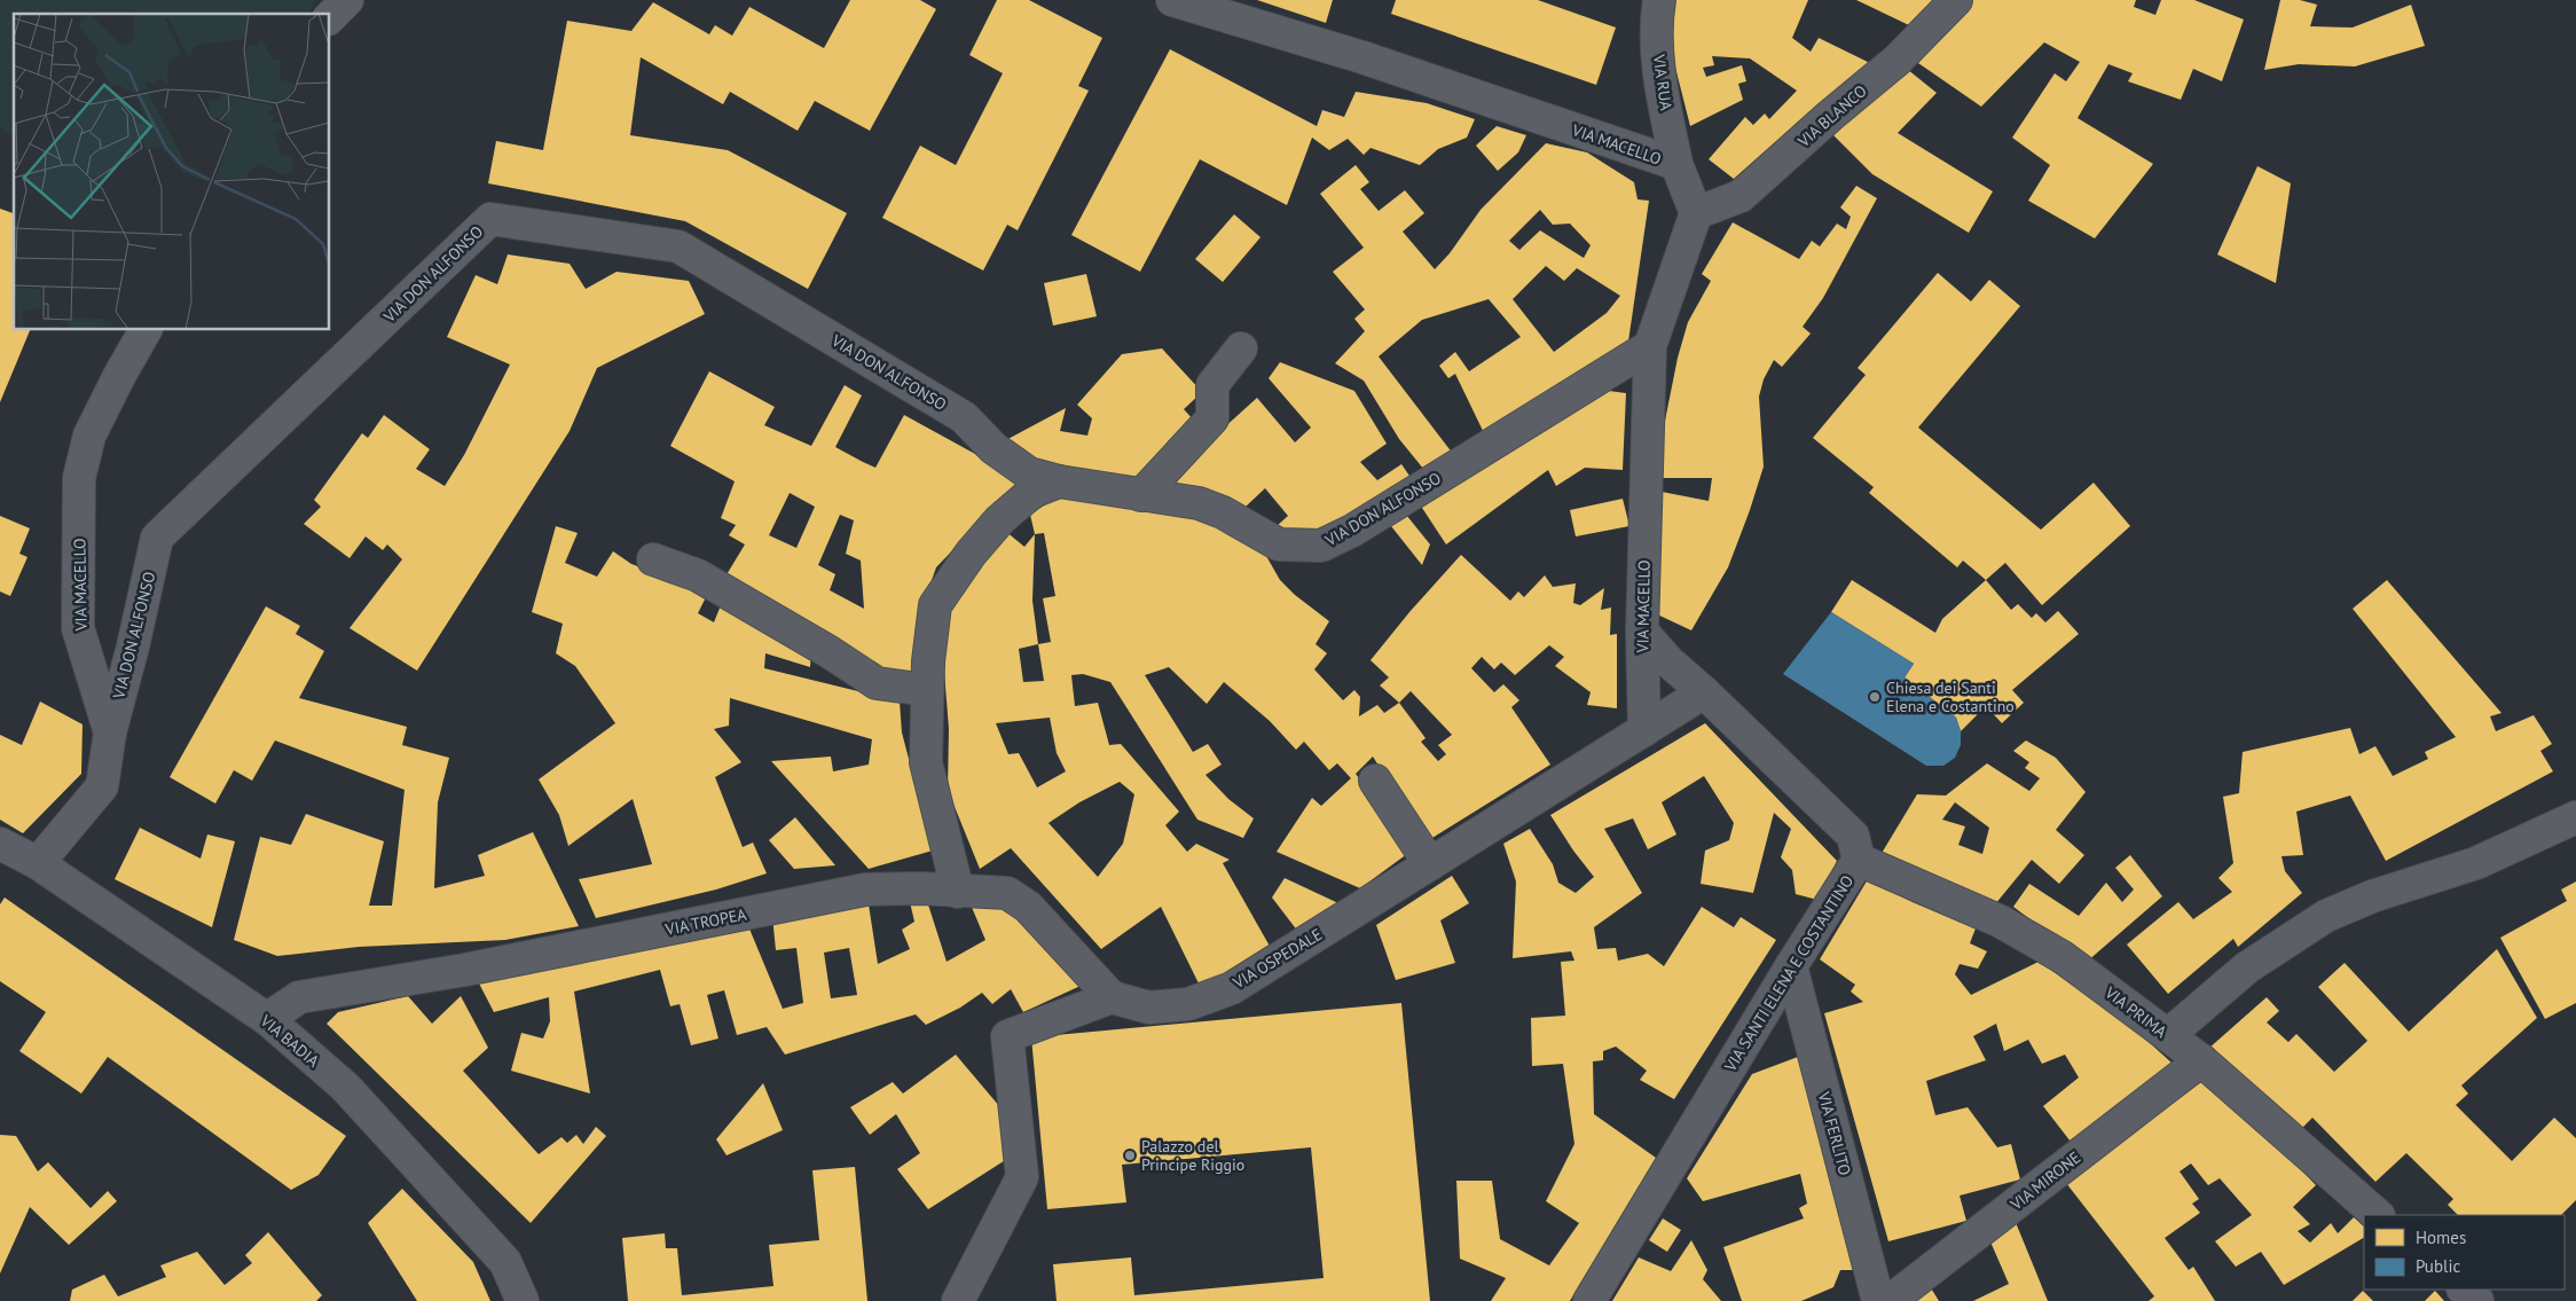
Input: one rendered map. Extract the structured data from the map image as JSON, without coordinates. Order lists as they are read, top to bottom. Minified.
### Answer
{"streets":{"street":["VIA RUA","VIA BLANCO","VIA MACELLO","VIA DON ALFONSO","VIA TROPEA","VIA OSPEDALE","VIA SANTI ELENA E COSTANTINO","VIA PRIMA","VIA BADIA","VIA FERLITO","VIA MIRONE"]},"crossings":[["VIA RUA","VIA MACELLO"],["VIA BLANCO","VIA MACELLO"],["VIA MACELLO","VIA DON ALFONSO"],["VIA MACELLO","VIA OSPEDALE"],["VIA MACELLO","VIA SANTI ELENA E COSTANTINO"],["VIA MACELLO","VIA BADIA"],["VIA TROPEA","VIA OSPEDALE"],["VIA TROPEA","VIA BADIA"],["VIA OSPEDALE","VIA SANTI ELENA E COSTANTINO"],["VIA SANTI ELENA E COSTANTINO","VIA PRIMA"],["VIA SANTI ELENA E COSTANTINO","VIA FERLITO"],["VIA PRIMA","VIA MIRONE"]],"places":["Chiesa dei Santi Elena e Costantino","Palazzo del Principe Riggio"],"legend":["Homes","Public"]}
